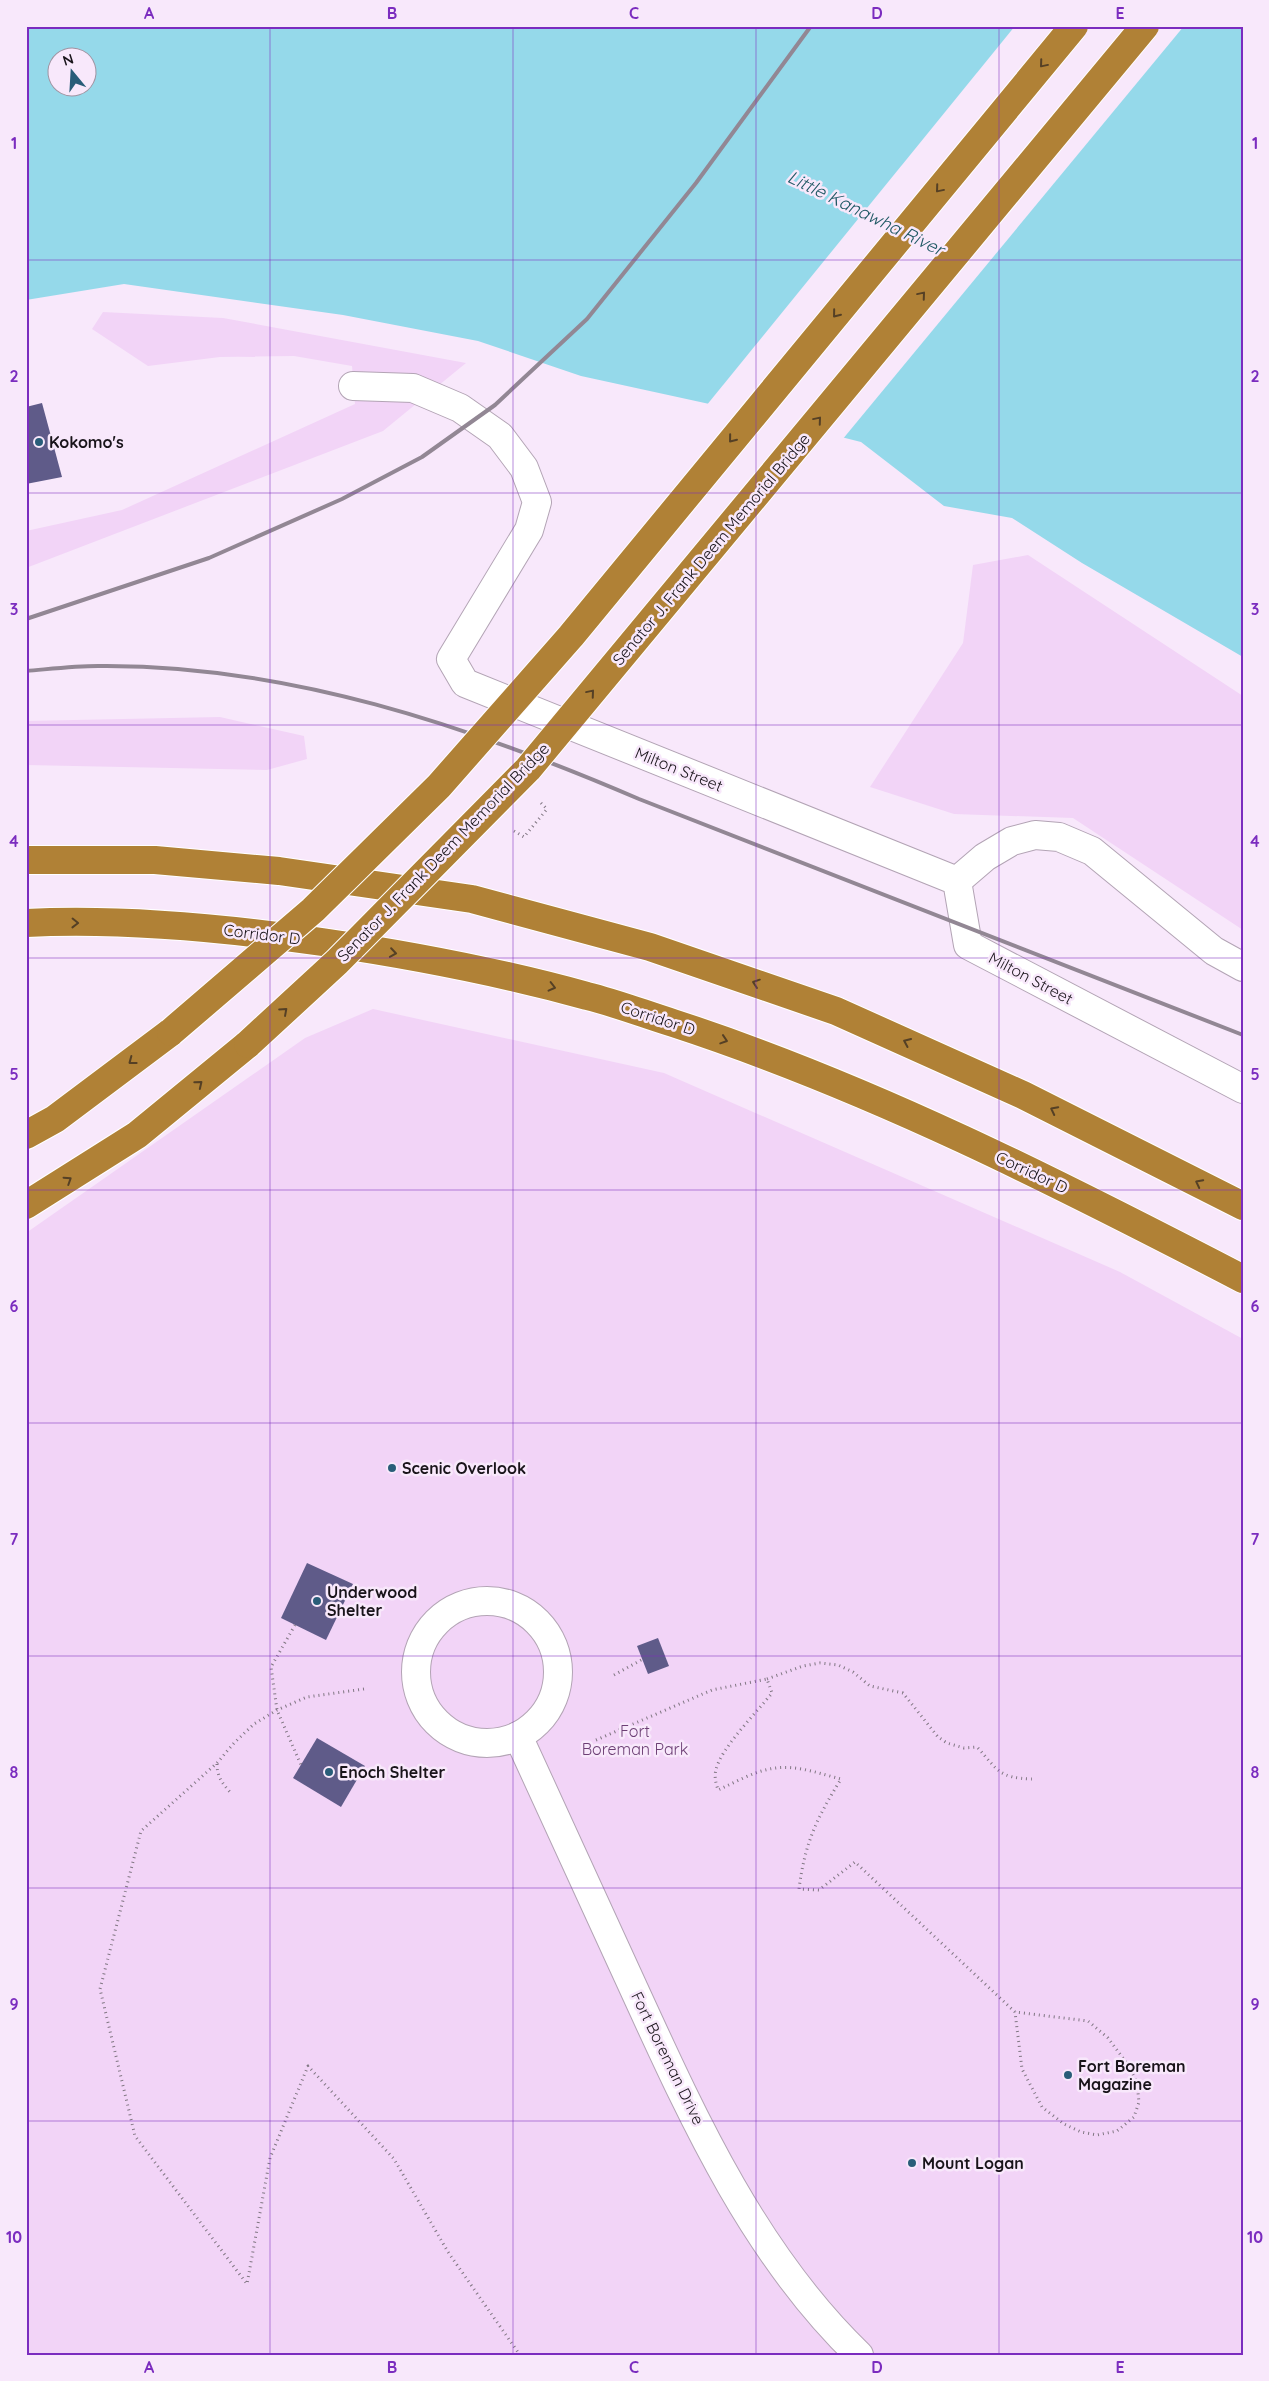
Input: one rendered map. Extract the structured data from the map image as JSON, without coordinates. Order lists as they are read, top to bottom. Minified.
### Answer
{"streets":{"highway":["Senator J. Frank Deem Memorial Bridge","Corridor D"],"street":["Milton Street","Fort Boreman Drive"]},"water":["Little Kanawha River"],"parks":["Fort Boreman Park"],"places":["Kokomo's","Scenic Overlook","Underwood Shelter","Enoch Shelter","Fort Boreman Magazine","Mount Logan"],"north":"top","grid":{"columns":["A","B","C","D","E"],"rows":["1","2","3","4","5","6","7","8","9","10"]}}
